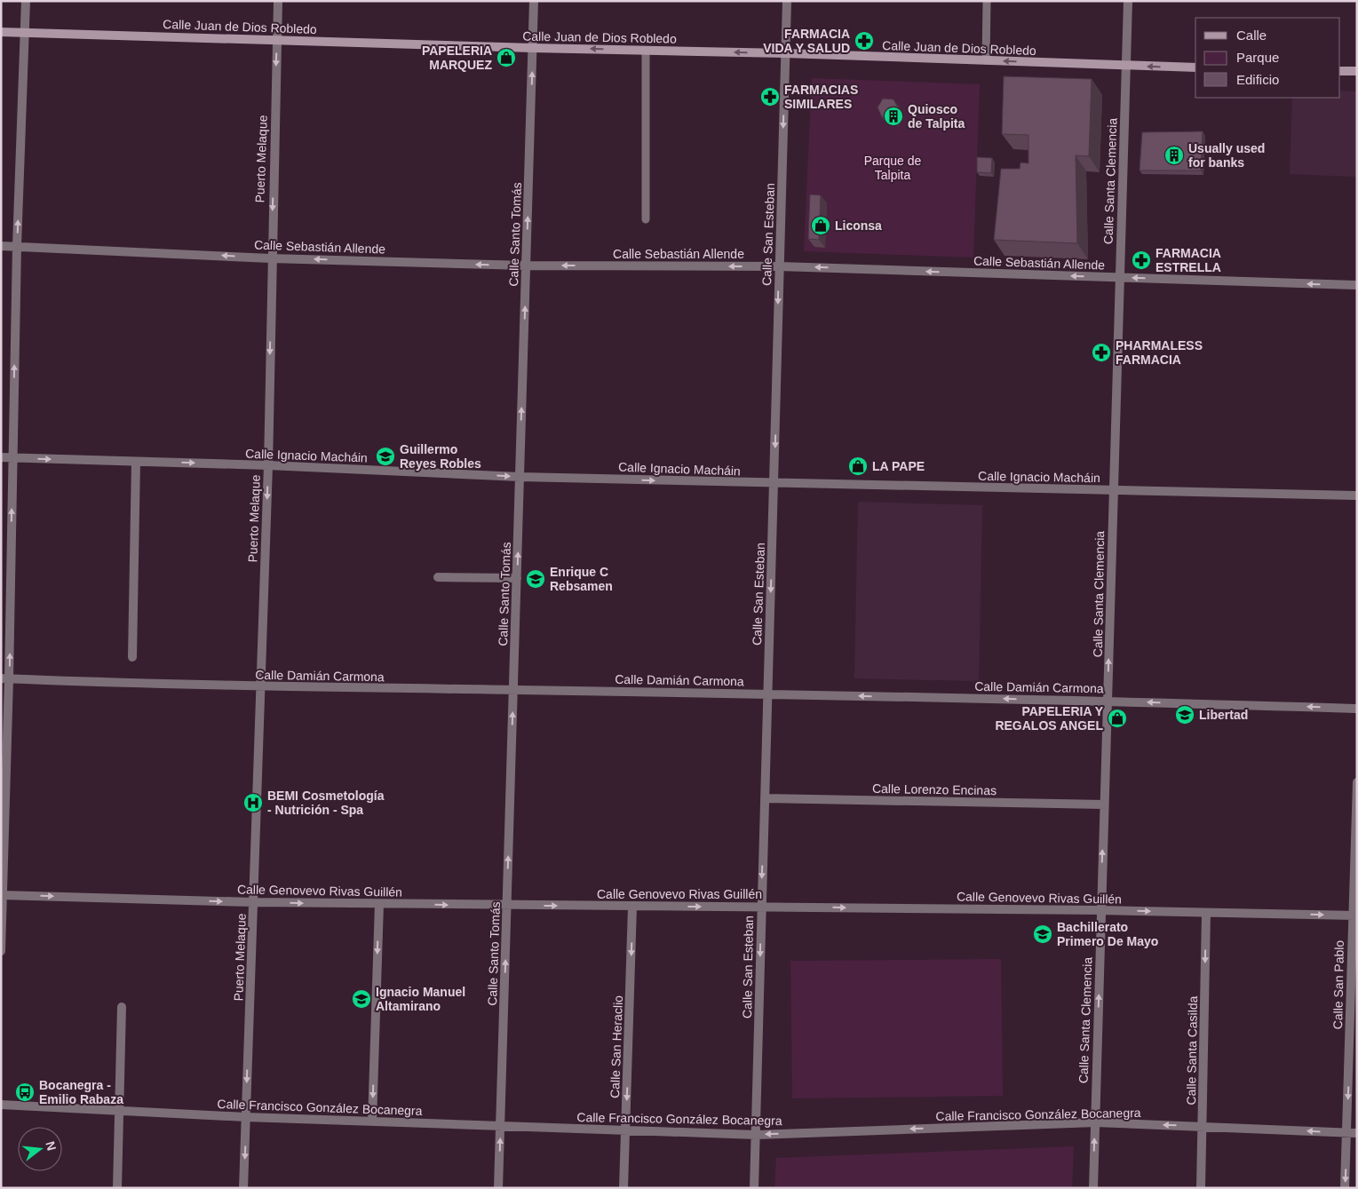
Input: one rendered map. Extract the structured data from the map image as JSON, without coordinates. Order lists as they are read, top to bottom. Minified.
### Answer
{"streets":{"street":["Calle Juan de Dios Robledo","Puerto Melaque","Calle Santa Clemencia","Calle Santo Tomás","Calle San Esteban","Calle Sebastián Allende","Calle Ignacio Macháin","Calle Damián Carmona","Calle Lorenzo Encinas","Calle Genovevo Rivas Guillén","Calle San Pablo","Calle San Heraclio","Calle Santa Casilda","Calle Francisco González Bocanegra"]},"crossings":[["Calle Juan de Dios Robledo","Puerto Melaque"],["Calle Juan de Dios Robledo","Calle Santa Clemencia"],["Calle Juan de Dios Robledo","Calle Santo Tomás"],["Calle Juan de Dios Robledo","Calle San Esteban"],["Puerto Melaque","Calle Sebastián Allende"],["Puerto Melaque","Calle Ignacio Macháin"],["Puerto Melaque","Calle Damián Carmona"],["Puerto Melaque","Calle Genovevo Rivas Guillén"],["Puerto Melaque","Calle Francisco González Bocanegra"],["Calle Santa Clemencia","Calle Sebastián Allende"],["Calle Santa Clemencia","Calle Ignacio Macháin"],["Calle Santa Clemencia","Calle Damián Carmona"],["Calle Santa Clemencia","Calle Lorenzo Encinas"],["Calle Santa Clemencia","Calle Genovevo Rivas Guillén"],["Calle Santa Clemencia","Calle Francisco González Bocanegra"],["Calle Santo Tomás","Calle Sebastián Allende"],["Calle Santo Tomás","Calle Ignacio Macháin"],["Calle Santo Tomás","Calle Damián Carmona"],["Calle Santo Tomás","Calle Genovevo Rivas Guillén"],["Calle Santo Tomás","Calle Francisco González Bocanegra"],["Calle San Esteban","Calle Sebastián Allende"],["Calle San Esteban","Calle Ignacio Macháin"],["Calle San Esteban","Calle Damián Carmona"],["Calle San Esteban","Calle Lorenzo Encinas"],["Calle San Esteban","Calle Genovevo Rivas Guillén"],["Calle San Esteban","Calle Francisco González Bocanegra"],["Calle Genovevo Rivas Guillén","Calle San Pablo"],["Calle Genovevo Rivas Guillén","Calle San Heraclio"],["Calle Genovevo Rivas Guillén","Calle Santa Casilda"],["Calle San Pablo","Calle Francisco González Bocanegra"],["Calle San Heraclio","Calle Francisco González Bocanegra"],["Calle Santa Casilda","Calle Francisco González Bocanegra"]],"one_way":["Calle Juan de Dios Robledo","Puerto Melaque","Calle Santa Clemencia","Calle Santo Tomás","Calle San Esteban","Calle Sebastián Allende","Calle Ignacio Macháin","Calle Damián Carmona","Calle Genovevo Rivas Guillén","Calle San Pablo","Calle San Heraclio","Calle Santa Casilda","Calle Francisco González Bocanegra"],"parks":["Parque de Talpita"],"places":{"pharmacy":["FARMACIA VIDA Y SALUD","FARMACIAS SIMILARES","FARMACIA ESTRELLA","PHARMALESS FARMACIA"],"shop":["PAPELERIA MARQUEZ","Liconsa","LA PAPE","PAPELERIA Y REGALOS ANGEL"],"building":["Quiosco de Talpita","Usually used for banks"],"school or university":["Guillermo Reyes Robles","Enrique C Rebsamen","Libertad","Bachillerato Primero De Mayo","Ignacio Manuel Altamirano"],"hospital":["BEMI Cosmetología - Nutrición - Spa"],"bus stop":["Bocanegra - Emilio Rabaza"]},"legend":["Calle","Parque","Edificio"],"north":"right"}
